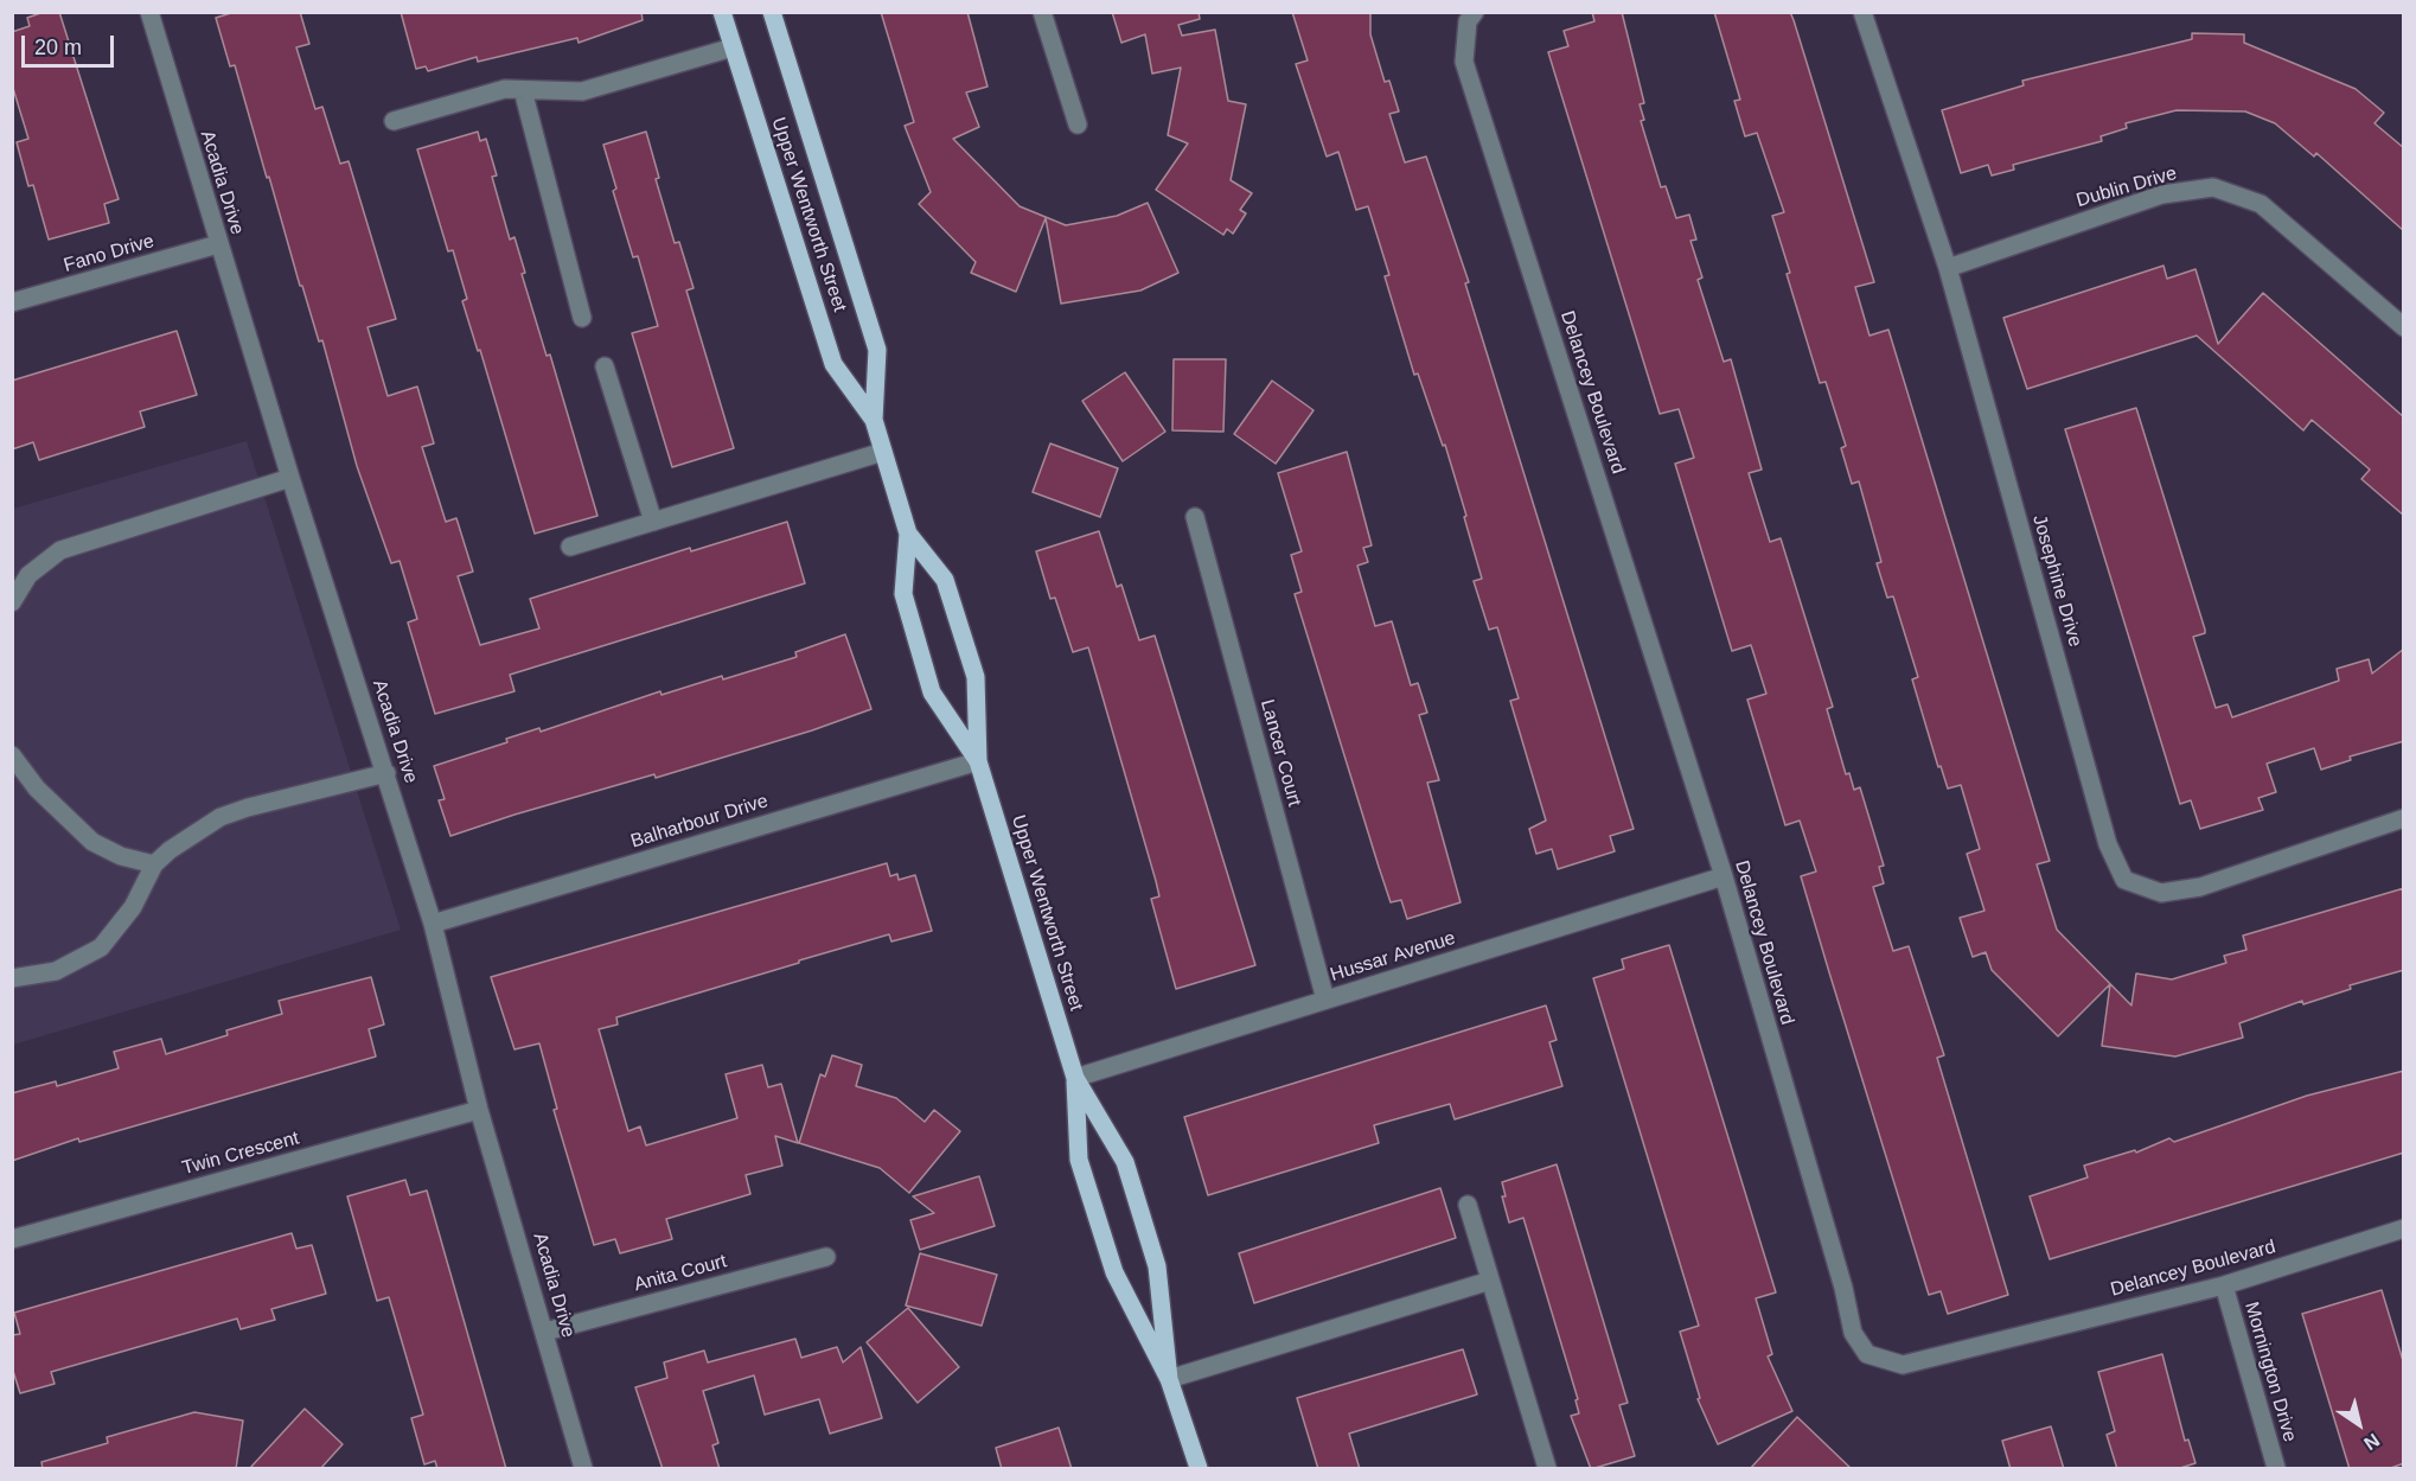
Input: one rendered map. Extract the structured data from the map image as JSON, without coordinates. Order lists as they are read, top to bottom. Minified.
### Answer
{"streets":{"main road":["Upper Wentworth Street"],"street":["Acadia Drive","Dublin Drive","Fano Drive","Delancey Boulevard","Josephine Drive","Lancer Court","Balharbour Drive","Hussar Avenue","Twin Crescent","Anita Court","Mornington Drive"]},"crossings":[["Acadia Drive","Fano Drive"],["Acadia Drive","Balharbour Drive"],["Acadia Drive","Twin Crescent"],["Acadia Drive","Anita Court"],["Dublin Drive","Josephine Drive"],["Upper Wentworth Street","Balharbour Drive"],["Upper Wentworth Street","Hussar Avenue"],["Delancey Boulevard","Hussar Avenue"],["Delancey Boulevard","Mornington Drive"],["Lancer Court","Hussar Avenue"]],"scale_bar":"20 m","north":"bottom right"}
